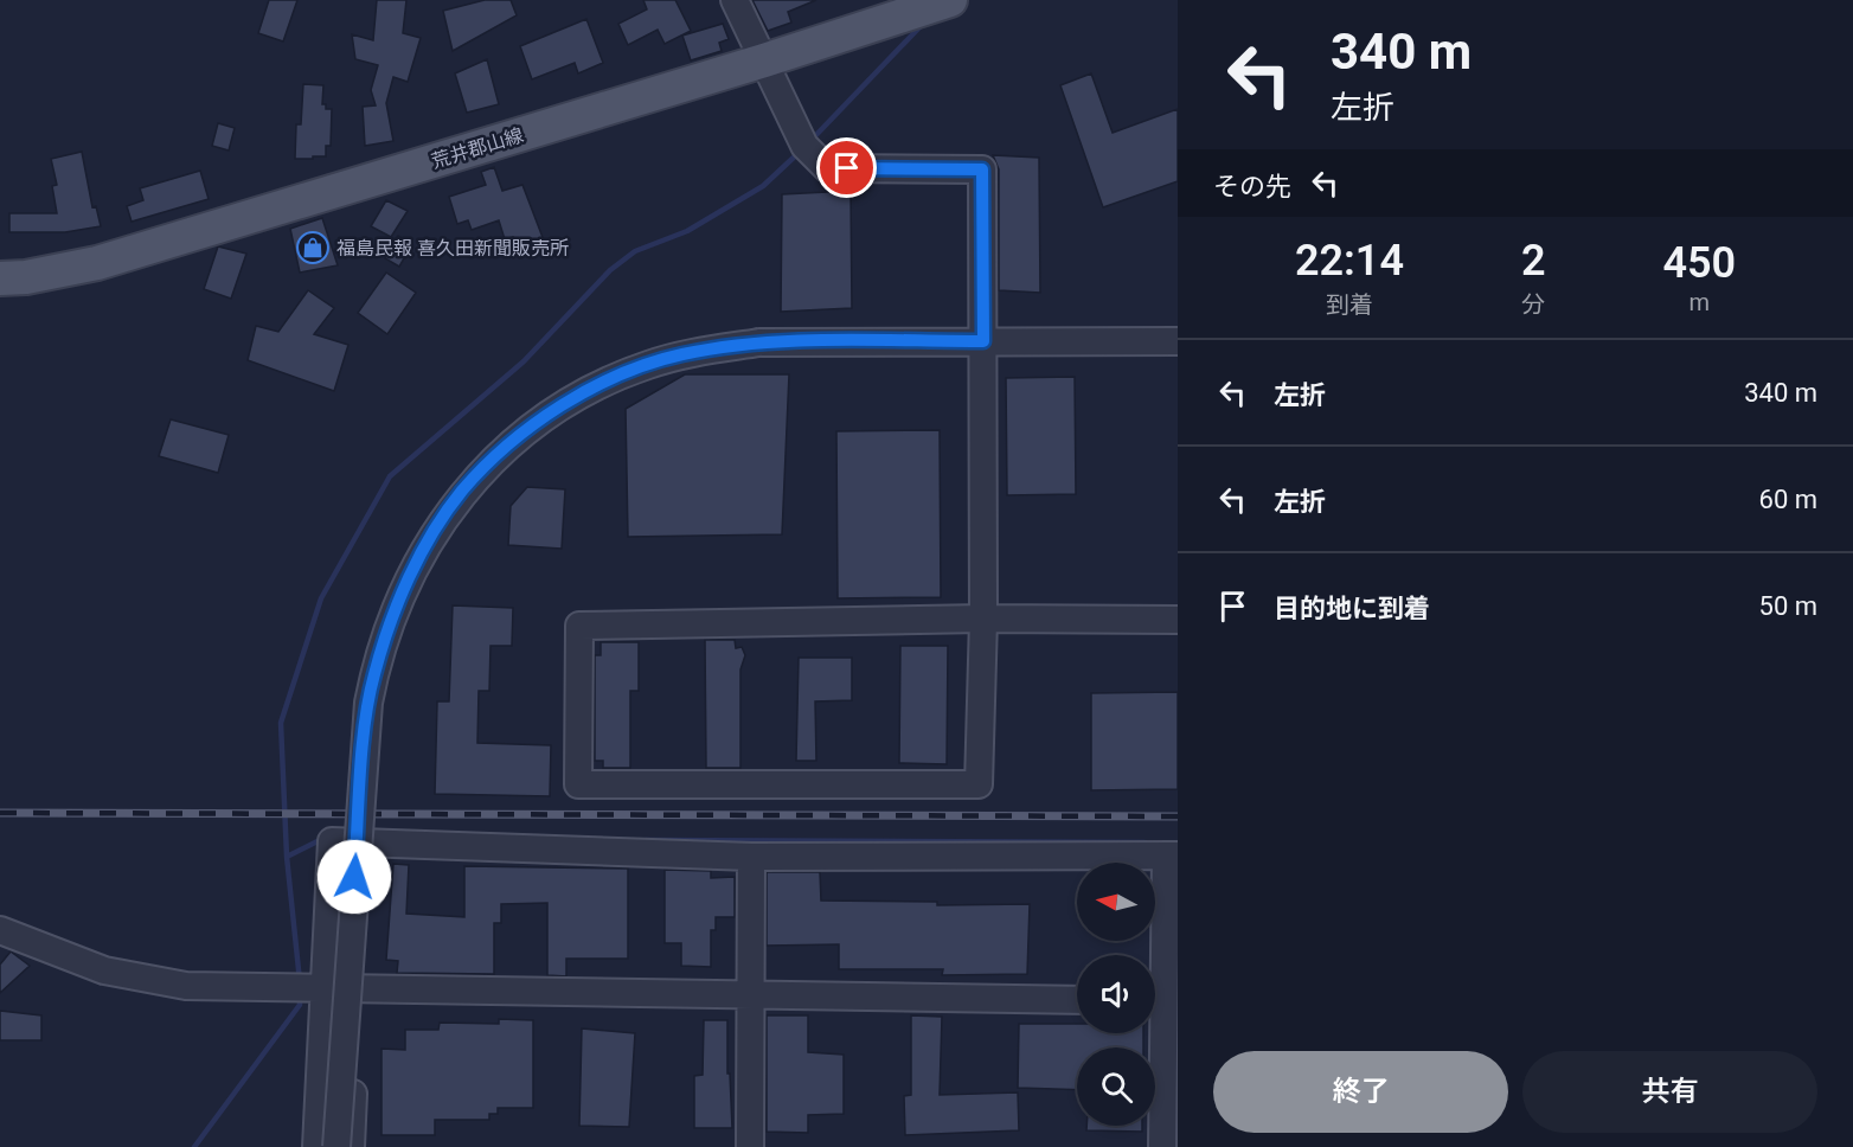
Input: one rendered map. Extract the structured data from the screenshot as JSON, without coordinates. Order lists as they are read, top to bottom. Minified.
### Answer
{"streets":{"main road":["荒井郡山線"]},"places":{"shop":["福島民報 喜久田新聞販売所"]},"north":"left","page":{"turn":["340 m","左折"],"then":"その先","eta":["22:14","到着","2","分","450","m"],"list":[{"name":"左折","value":"340 m"},{"name":"左折","value":"60 m"},{"name":"目的地に到着","value":"50 m"}],"buttons":["終了","共有"]}}
